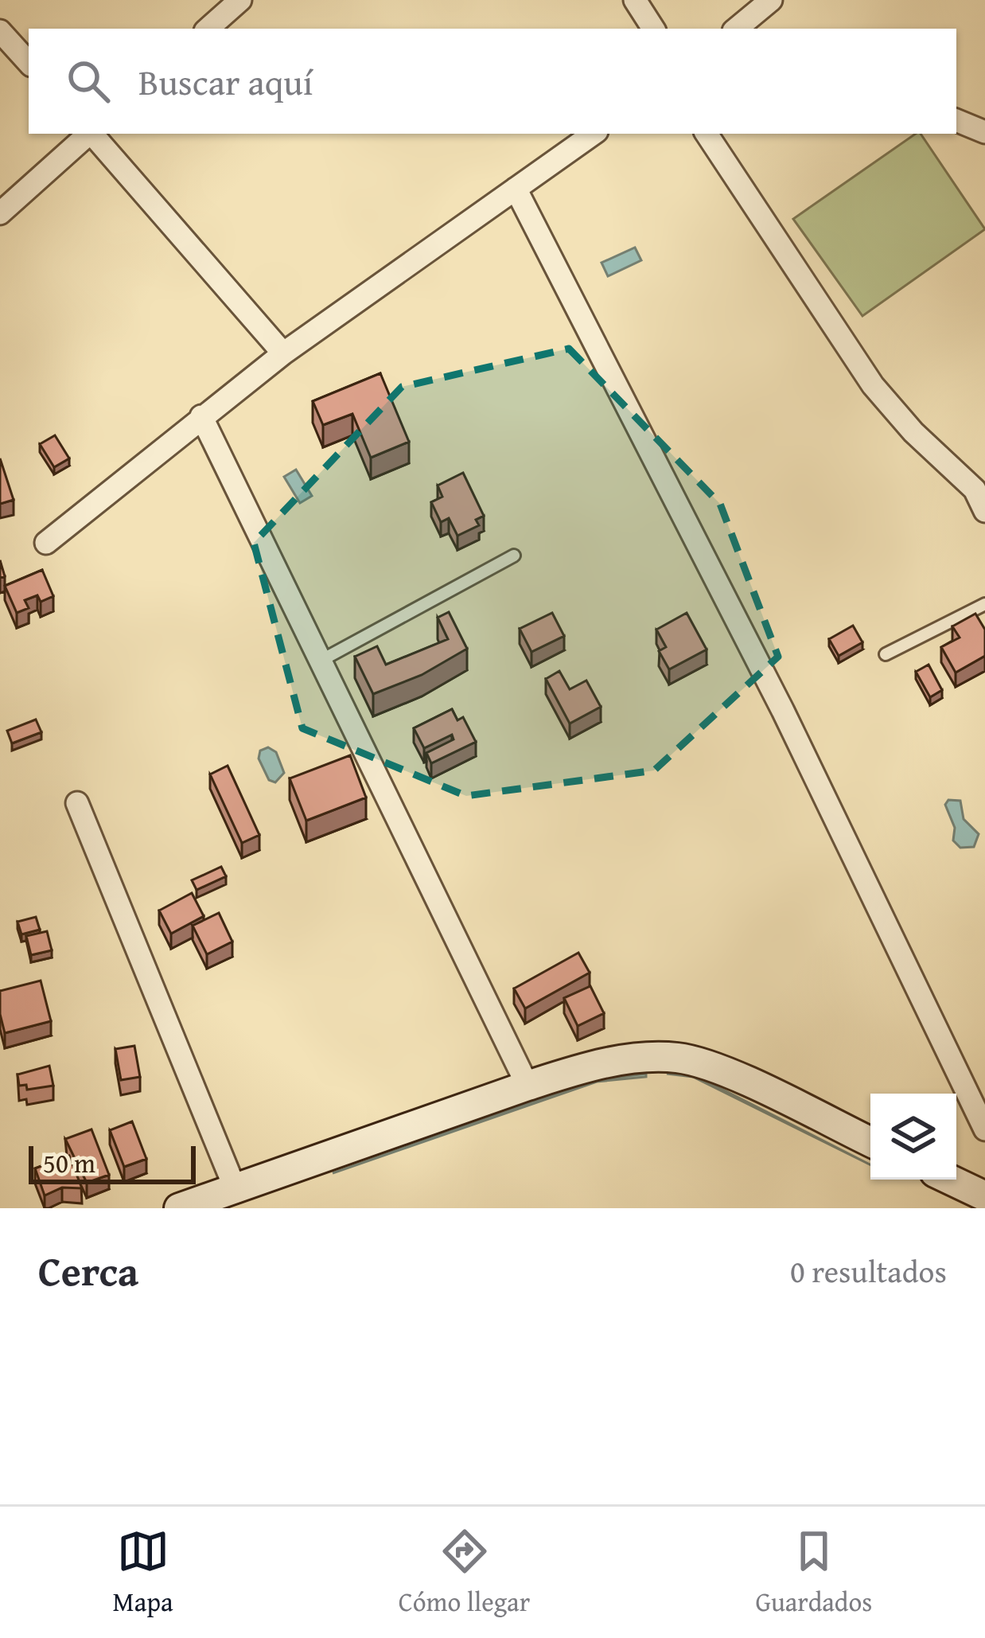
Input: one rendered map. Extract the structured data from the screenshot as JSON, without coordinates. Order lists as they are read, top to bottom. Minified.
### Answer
{"scale_bar":"50 m","page":{"search":"Buscar aquí","scale":"50 m","heading":["Cerca","0 resultados"],"nav":["Mapa","Cómo llegar","Guardados"]}}
